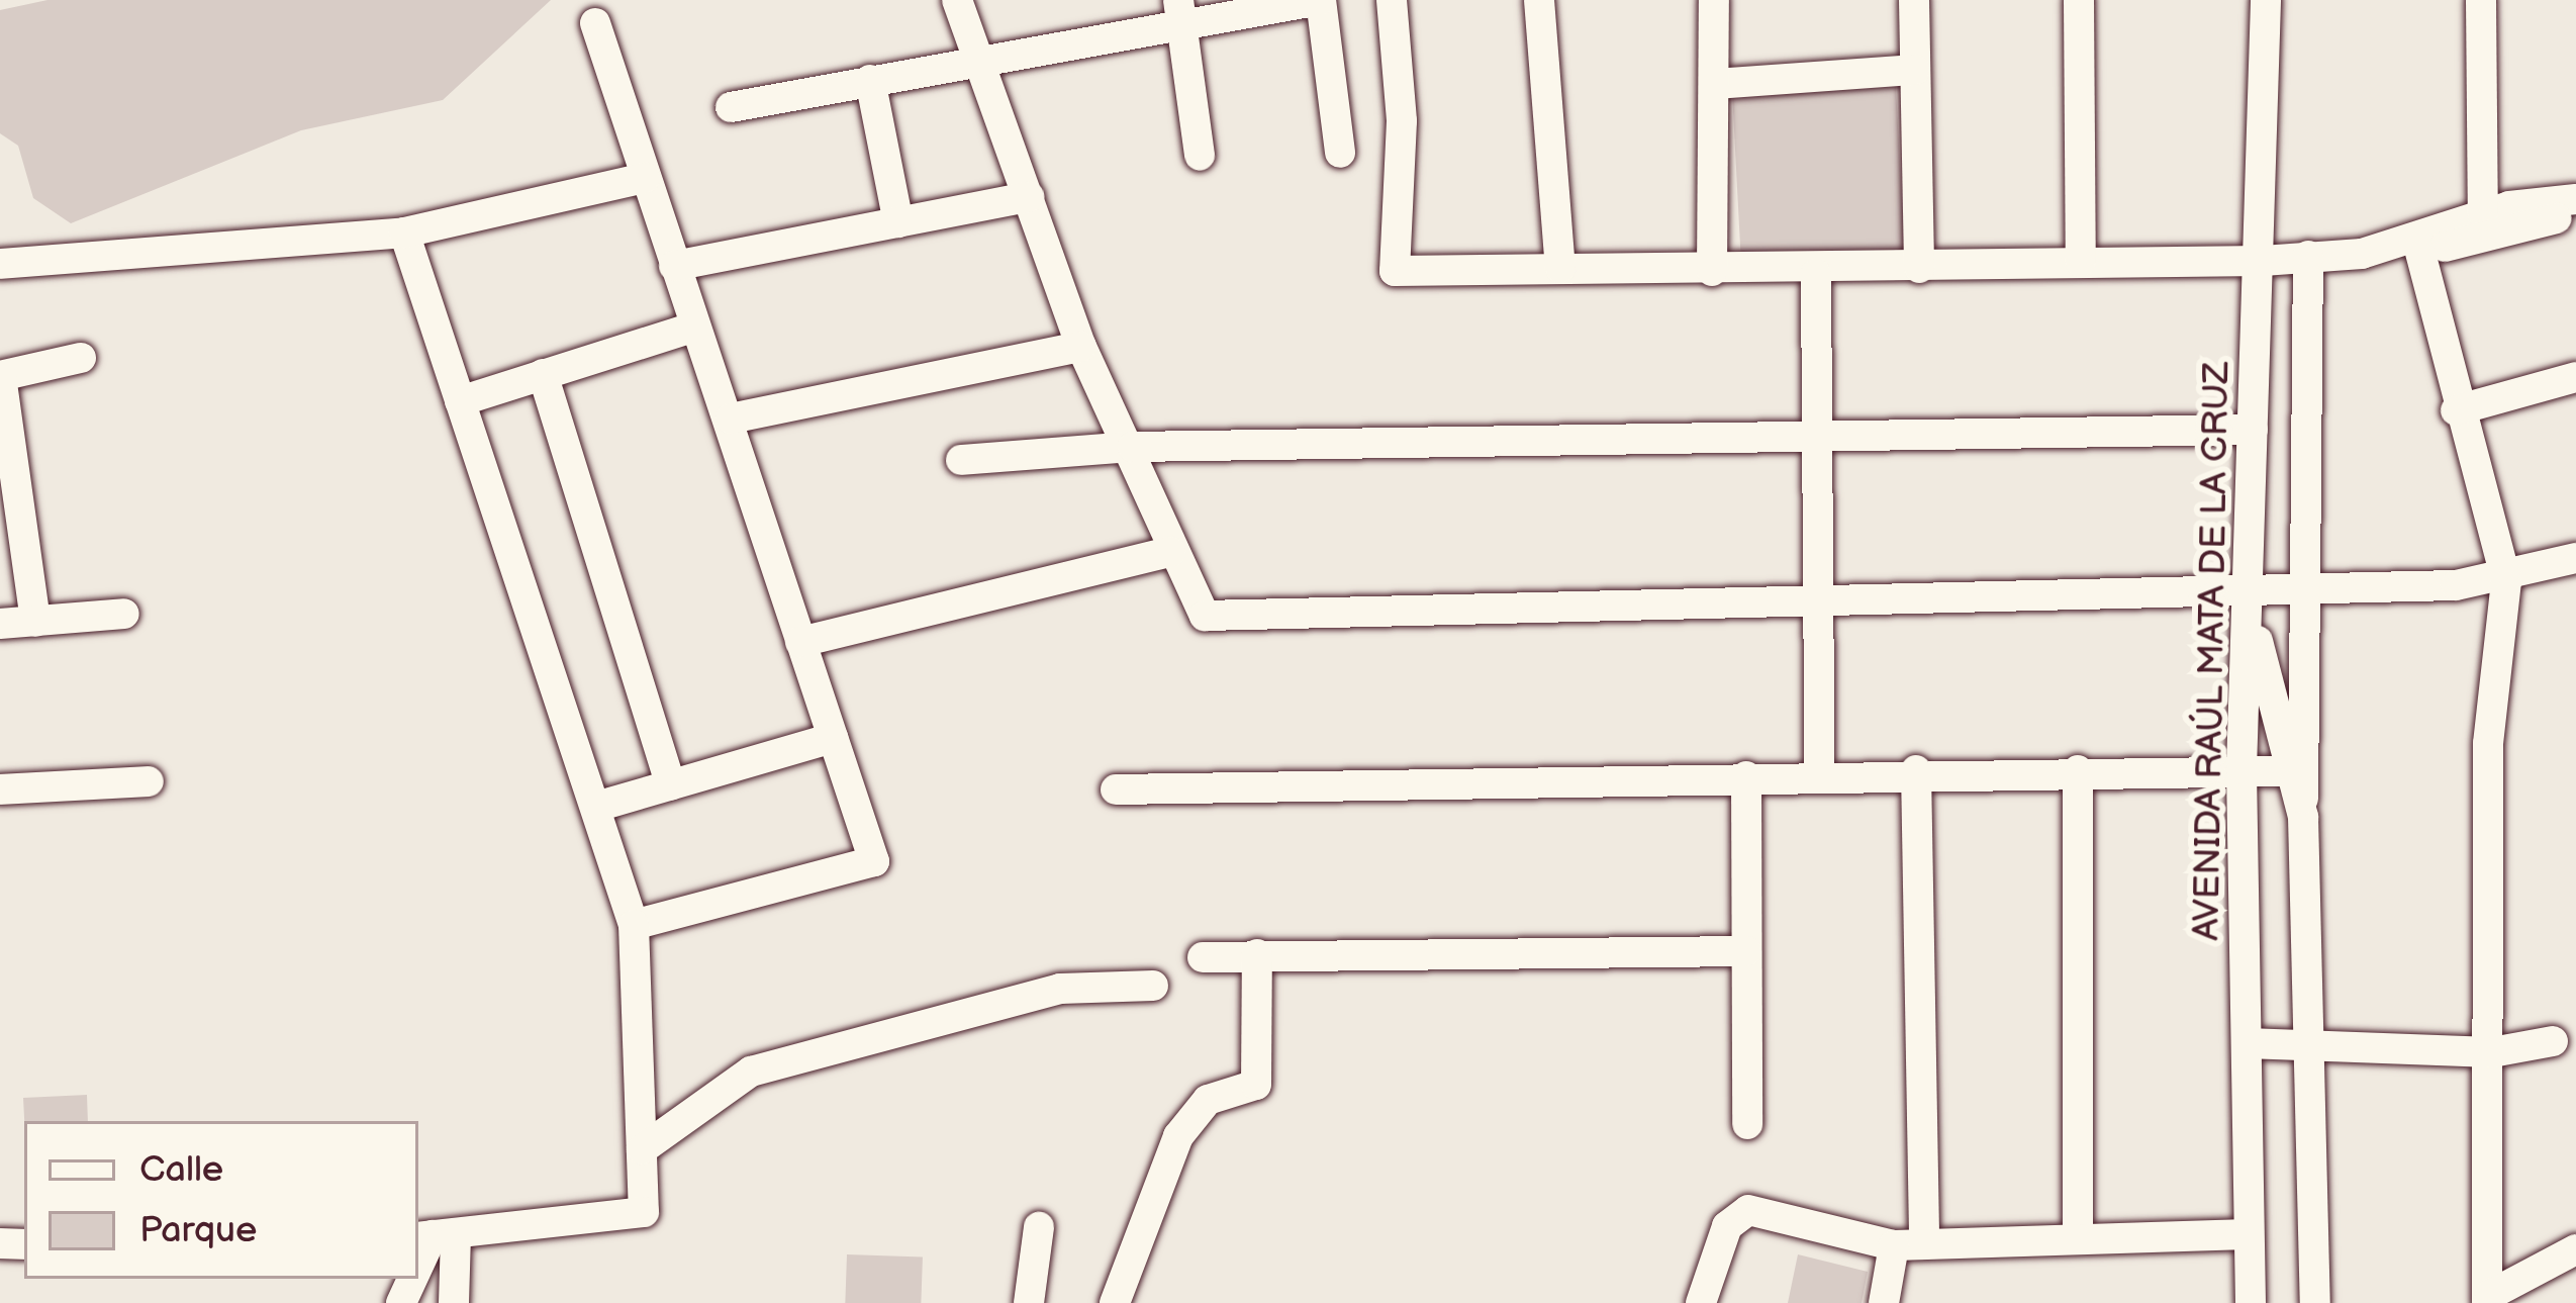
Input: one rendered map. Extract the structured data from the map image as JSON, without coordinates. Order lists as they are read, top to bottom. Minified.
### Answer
{"streets":{"street":["AVENIDA RAÚL MATA DE LA CRUZ"]},"legend":["Calle","Parque"]}
